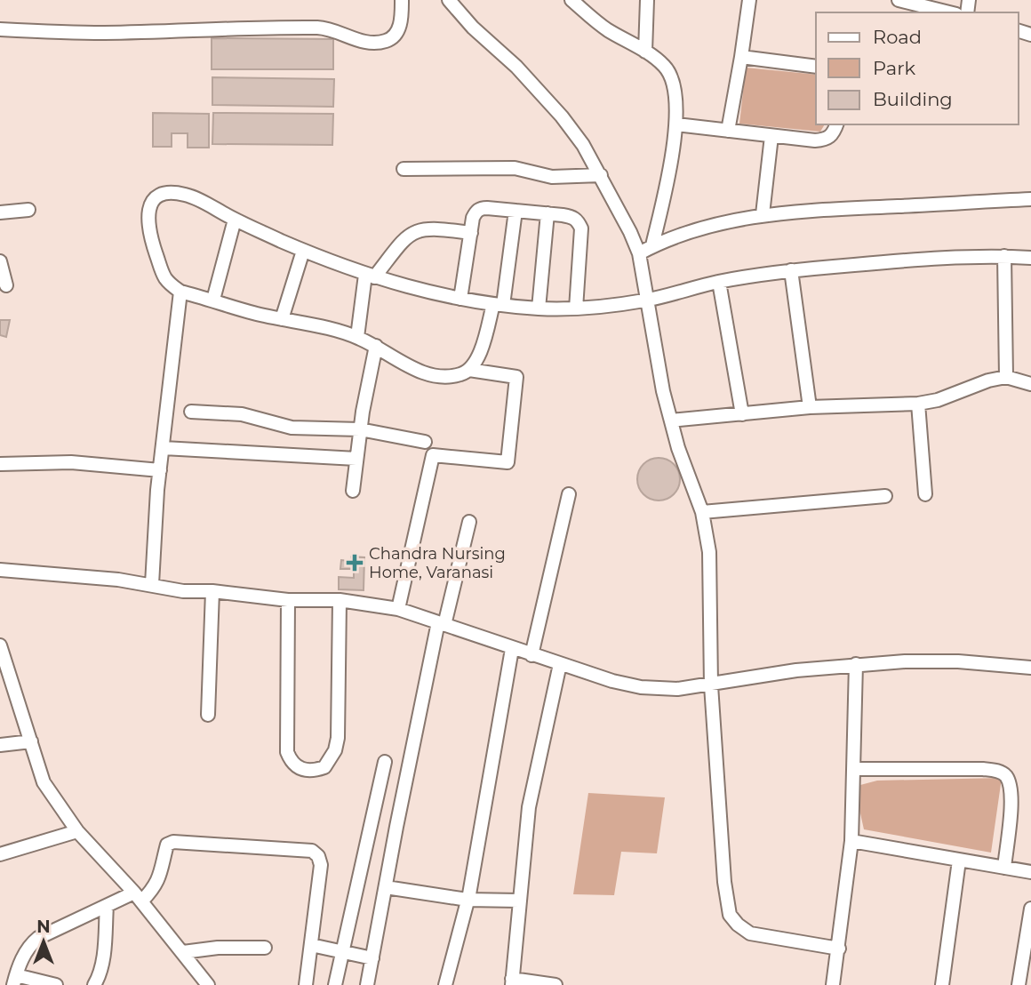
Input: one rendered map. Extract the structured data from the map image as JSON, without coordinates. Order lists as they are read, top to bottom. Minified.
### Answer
{"places":{"health":["Chandra Nursing Home, Varanasi"]},"legend":["Road","Park","Building"],"north":"top"}
